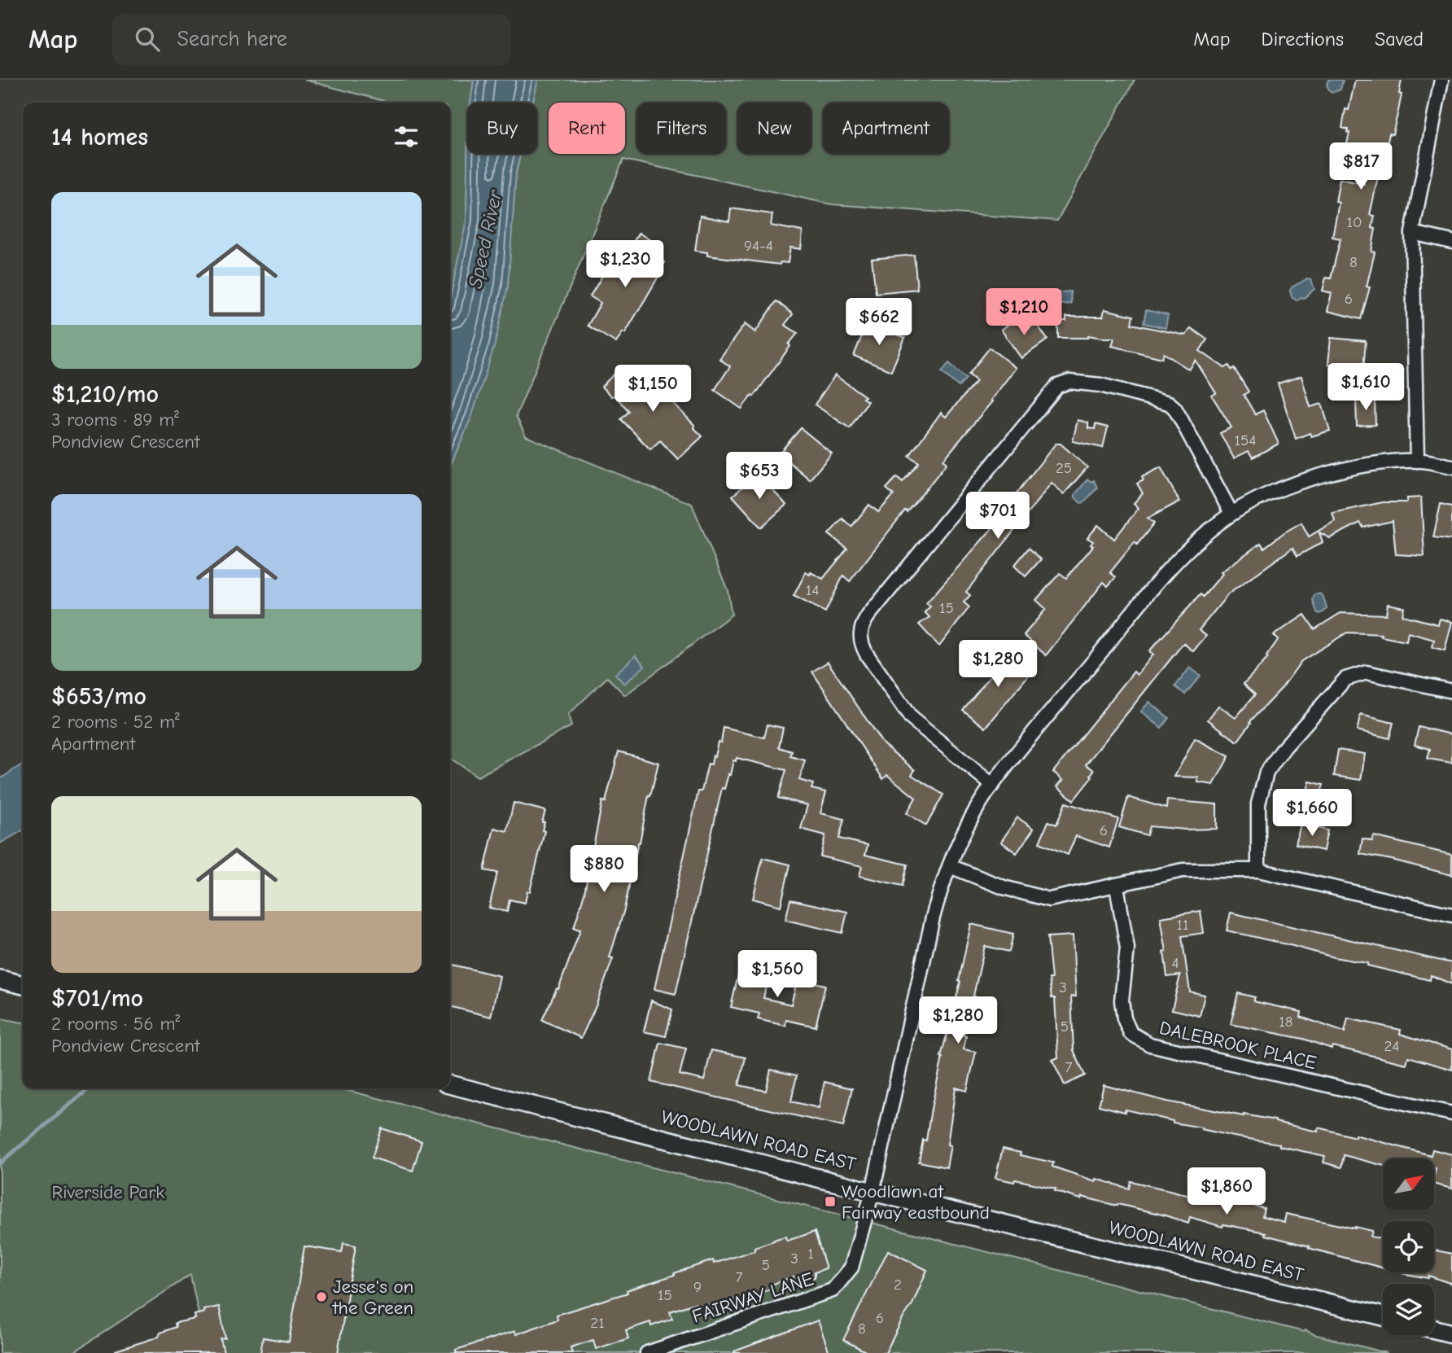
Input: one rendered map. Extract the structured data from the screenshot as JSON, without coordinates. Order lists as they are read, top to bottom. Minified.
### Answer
{"streets":{"main road":["WOODLAWN ROAD EAST"],"street":["DALEBROOK PLACE","FAIRWAY LANE"]},"crossings":[["WOODLAWN ROAD EAST","FAIRWAY LANE"]],"water":["Speed River"],"parks":["Riverside Park"],"places":{"transit":["Woodlawn at Fairway eastbound"],"other":["Jesse's on the Green"]},"house_numbers":["10","94-4","8","6","154","25","14","15","6","11","4","3","18","5","24","7","1","3","5","7","2","9","15","6","21","8"],"north":"top right","page":{"header":"Map","search":"Search here","nav":["Map","Directions","Saved"],"chip":["Buy","Rent","Filters","New","Apartment"],"heading":"14 homes","price":["$817","$1,230","$1,210","$662","$1,610","$1,150","$653","$701","$1,280","$1,660","$880","$1,560","$1,280","$1,860"],"list":[{"name":"$1,210/mo","note":"3 rooms · 89 m² · Pondview Crescent"},{"name":"$653/mo","note":"2 rooms · 52 m² · Apartment"},{"name":"$701/mo","note":"2 rooms · 56 m² · Pondview Crescent"}]}}
